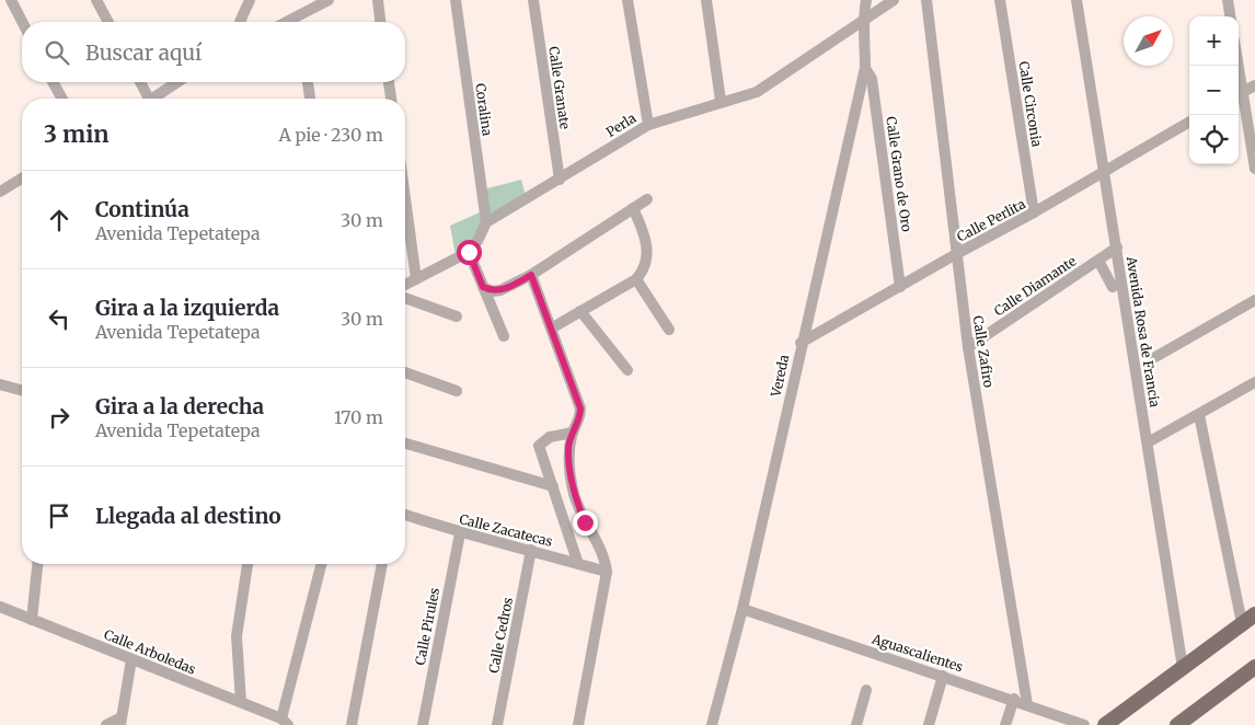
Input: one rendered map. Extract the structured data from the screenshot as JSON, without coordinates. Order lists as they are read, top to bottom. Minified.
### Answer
{"streets":{"street":["Calle Granate","Calle Circonia","Coralina","Perla","Calle Grano de Oro","Calle Perlita","Calle Diamante","Avenida Rosa de Francia","Calle Zafiro","Vereda","Calle Zacatecas","Calle Pirules","Calle Cedros","Calle Arboledas","Aguascalientes"]},"crossings":[["Calle Granate","Perla"],["Calle Circonia","Calle Perlita"],["Coralina","Perla"],["Perla","Vereda"],["Calle Grano de Oro","Calle Perlita"],["Calle Grano de Oro","Vereda"],["Calle Perlita","Avenida Rosa de Francia"],["Calle Perlita","Calle Zafiro"],["Calle Perlita","Vereda"],["Calle Diamante","Avenida Rosa de Francia"],["Calle Diamante","Calle Zafiro"],["Calle Zafiro","Aguascalientes"],["Vereda","Aguascalientes"],["Calle Zacatecas","Calle Pirules"],["Calle Zacatecas","Calle Cedros"]],"north":"top right","page":{"map_buttons":["+","−"],"search":"Buscar aquí","heading":["3 min","A pie · 230 m"],"list":[["Continúa","Avenida Tepetatepa","30 m"],["Gira a la izquierda","Avenida Tepetatepa","30 m"],["Gira a la derecha","Avenida Tepetatepa","170 m"],"Llegada al destino"]}}
